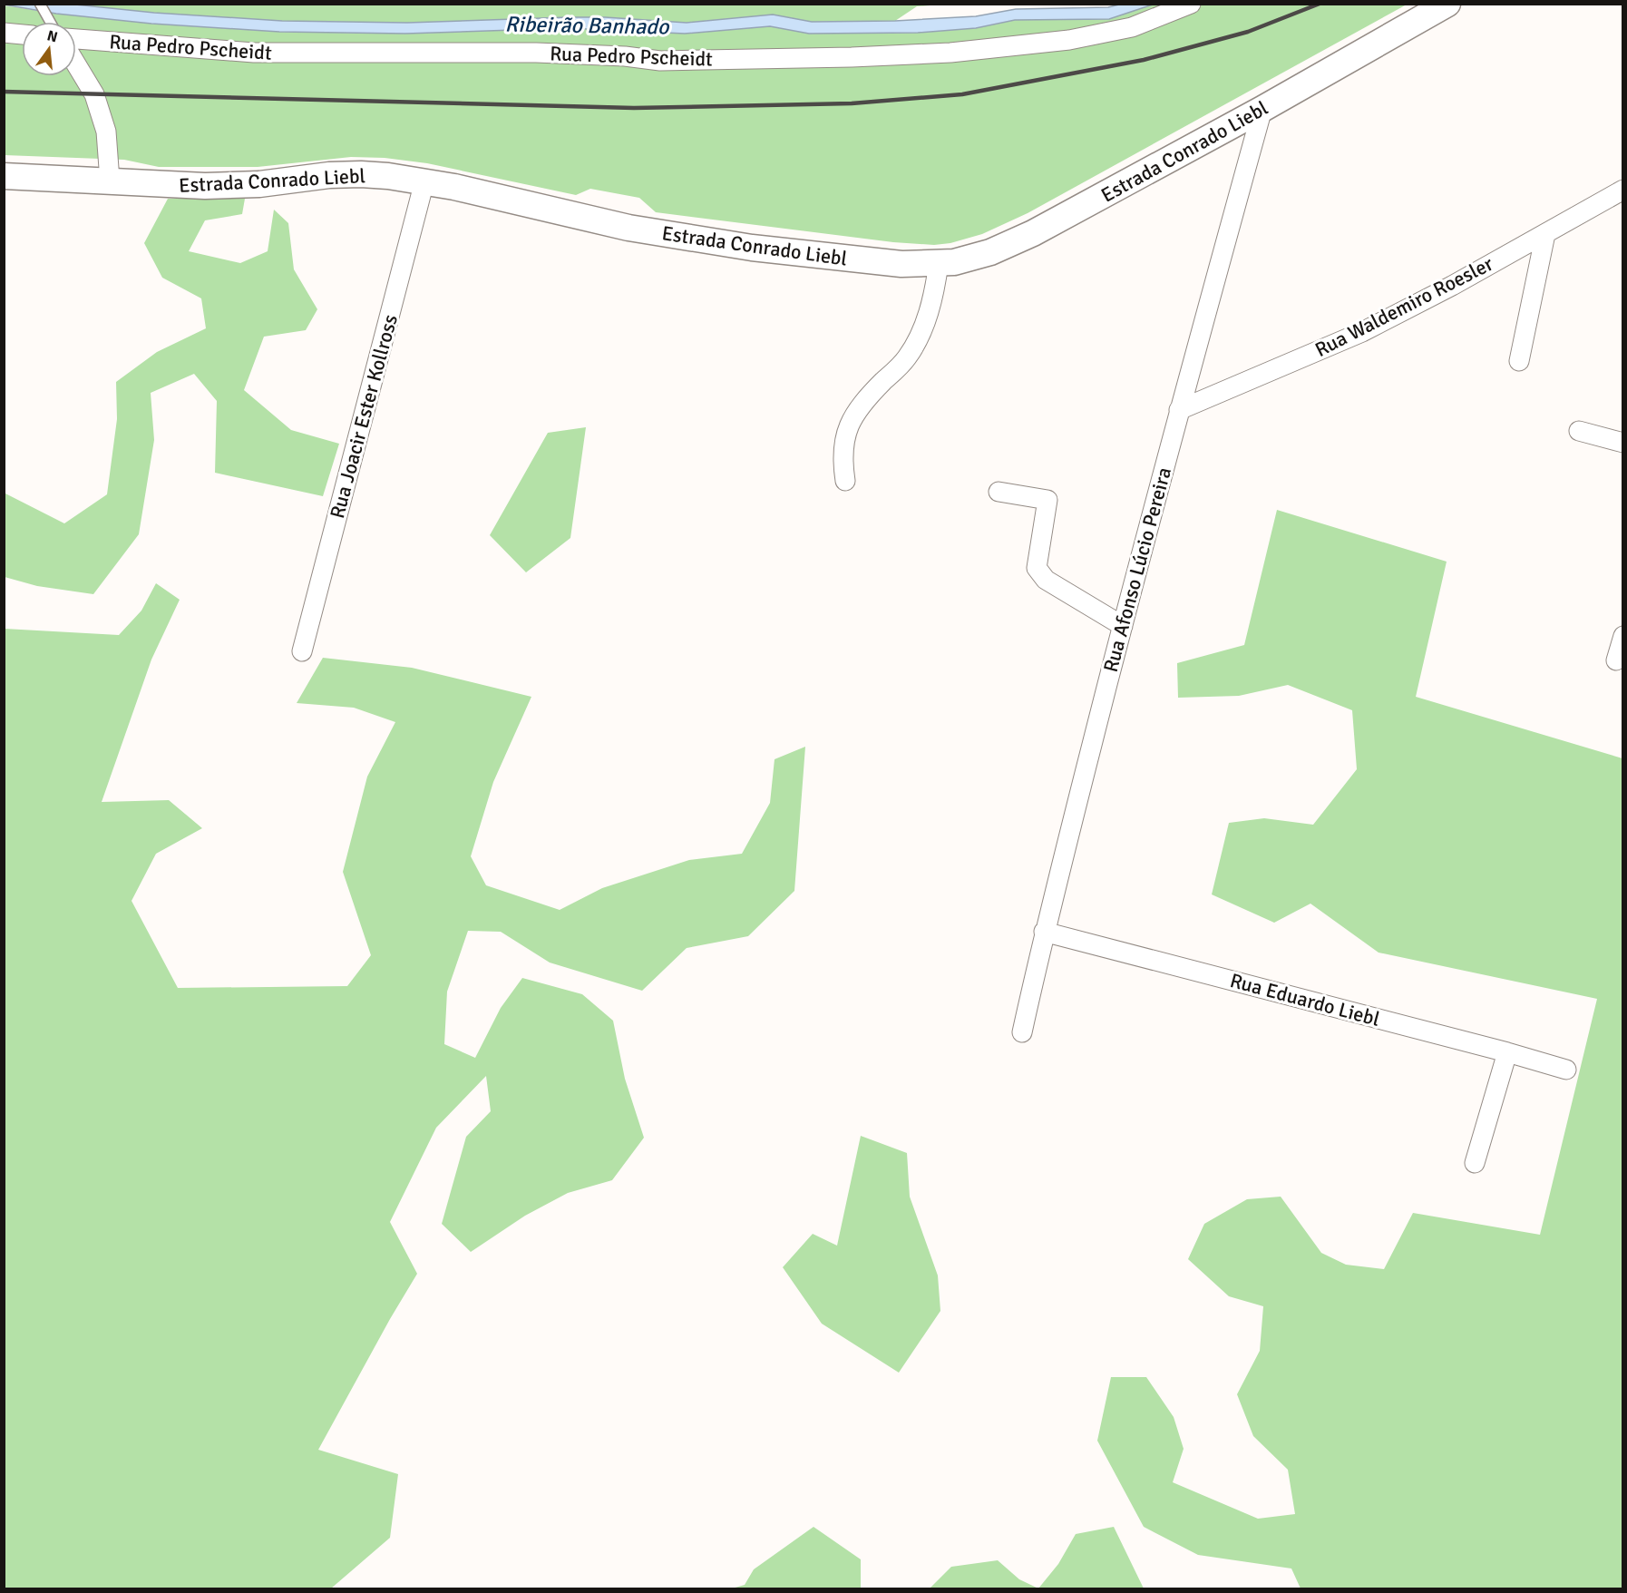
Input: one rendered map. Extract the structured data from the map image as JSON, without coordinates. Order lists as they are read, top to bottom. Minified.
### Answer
{"streets":{"main road":["Estrada Conrado Liebl"],"street":["Rua Pedro Pscheidt","Rua Waldemiro Roesler","Rua Joacir Ester Kollross","Rua Afonso Lúcio Pereira","Rua Eduardo Liebl"]},"crossings":[["Estrada Conrado Liebl","Rua Joacir Ester Kollross"],["Estrada Conrado Liebl","Rua Afonso Lúcio Pereira"],["Rua Waldemiro Roesler","Rua Afonso Lúcio Pereira"],["Rua Afonso Lúcio Pereira","Rua Eduardo Liebl"]],"water":["Ribeirão Banhado"],"north":"top"}
